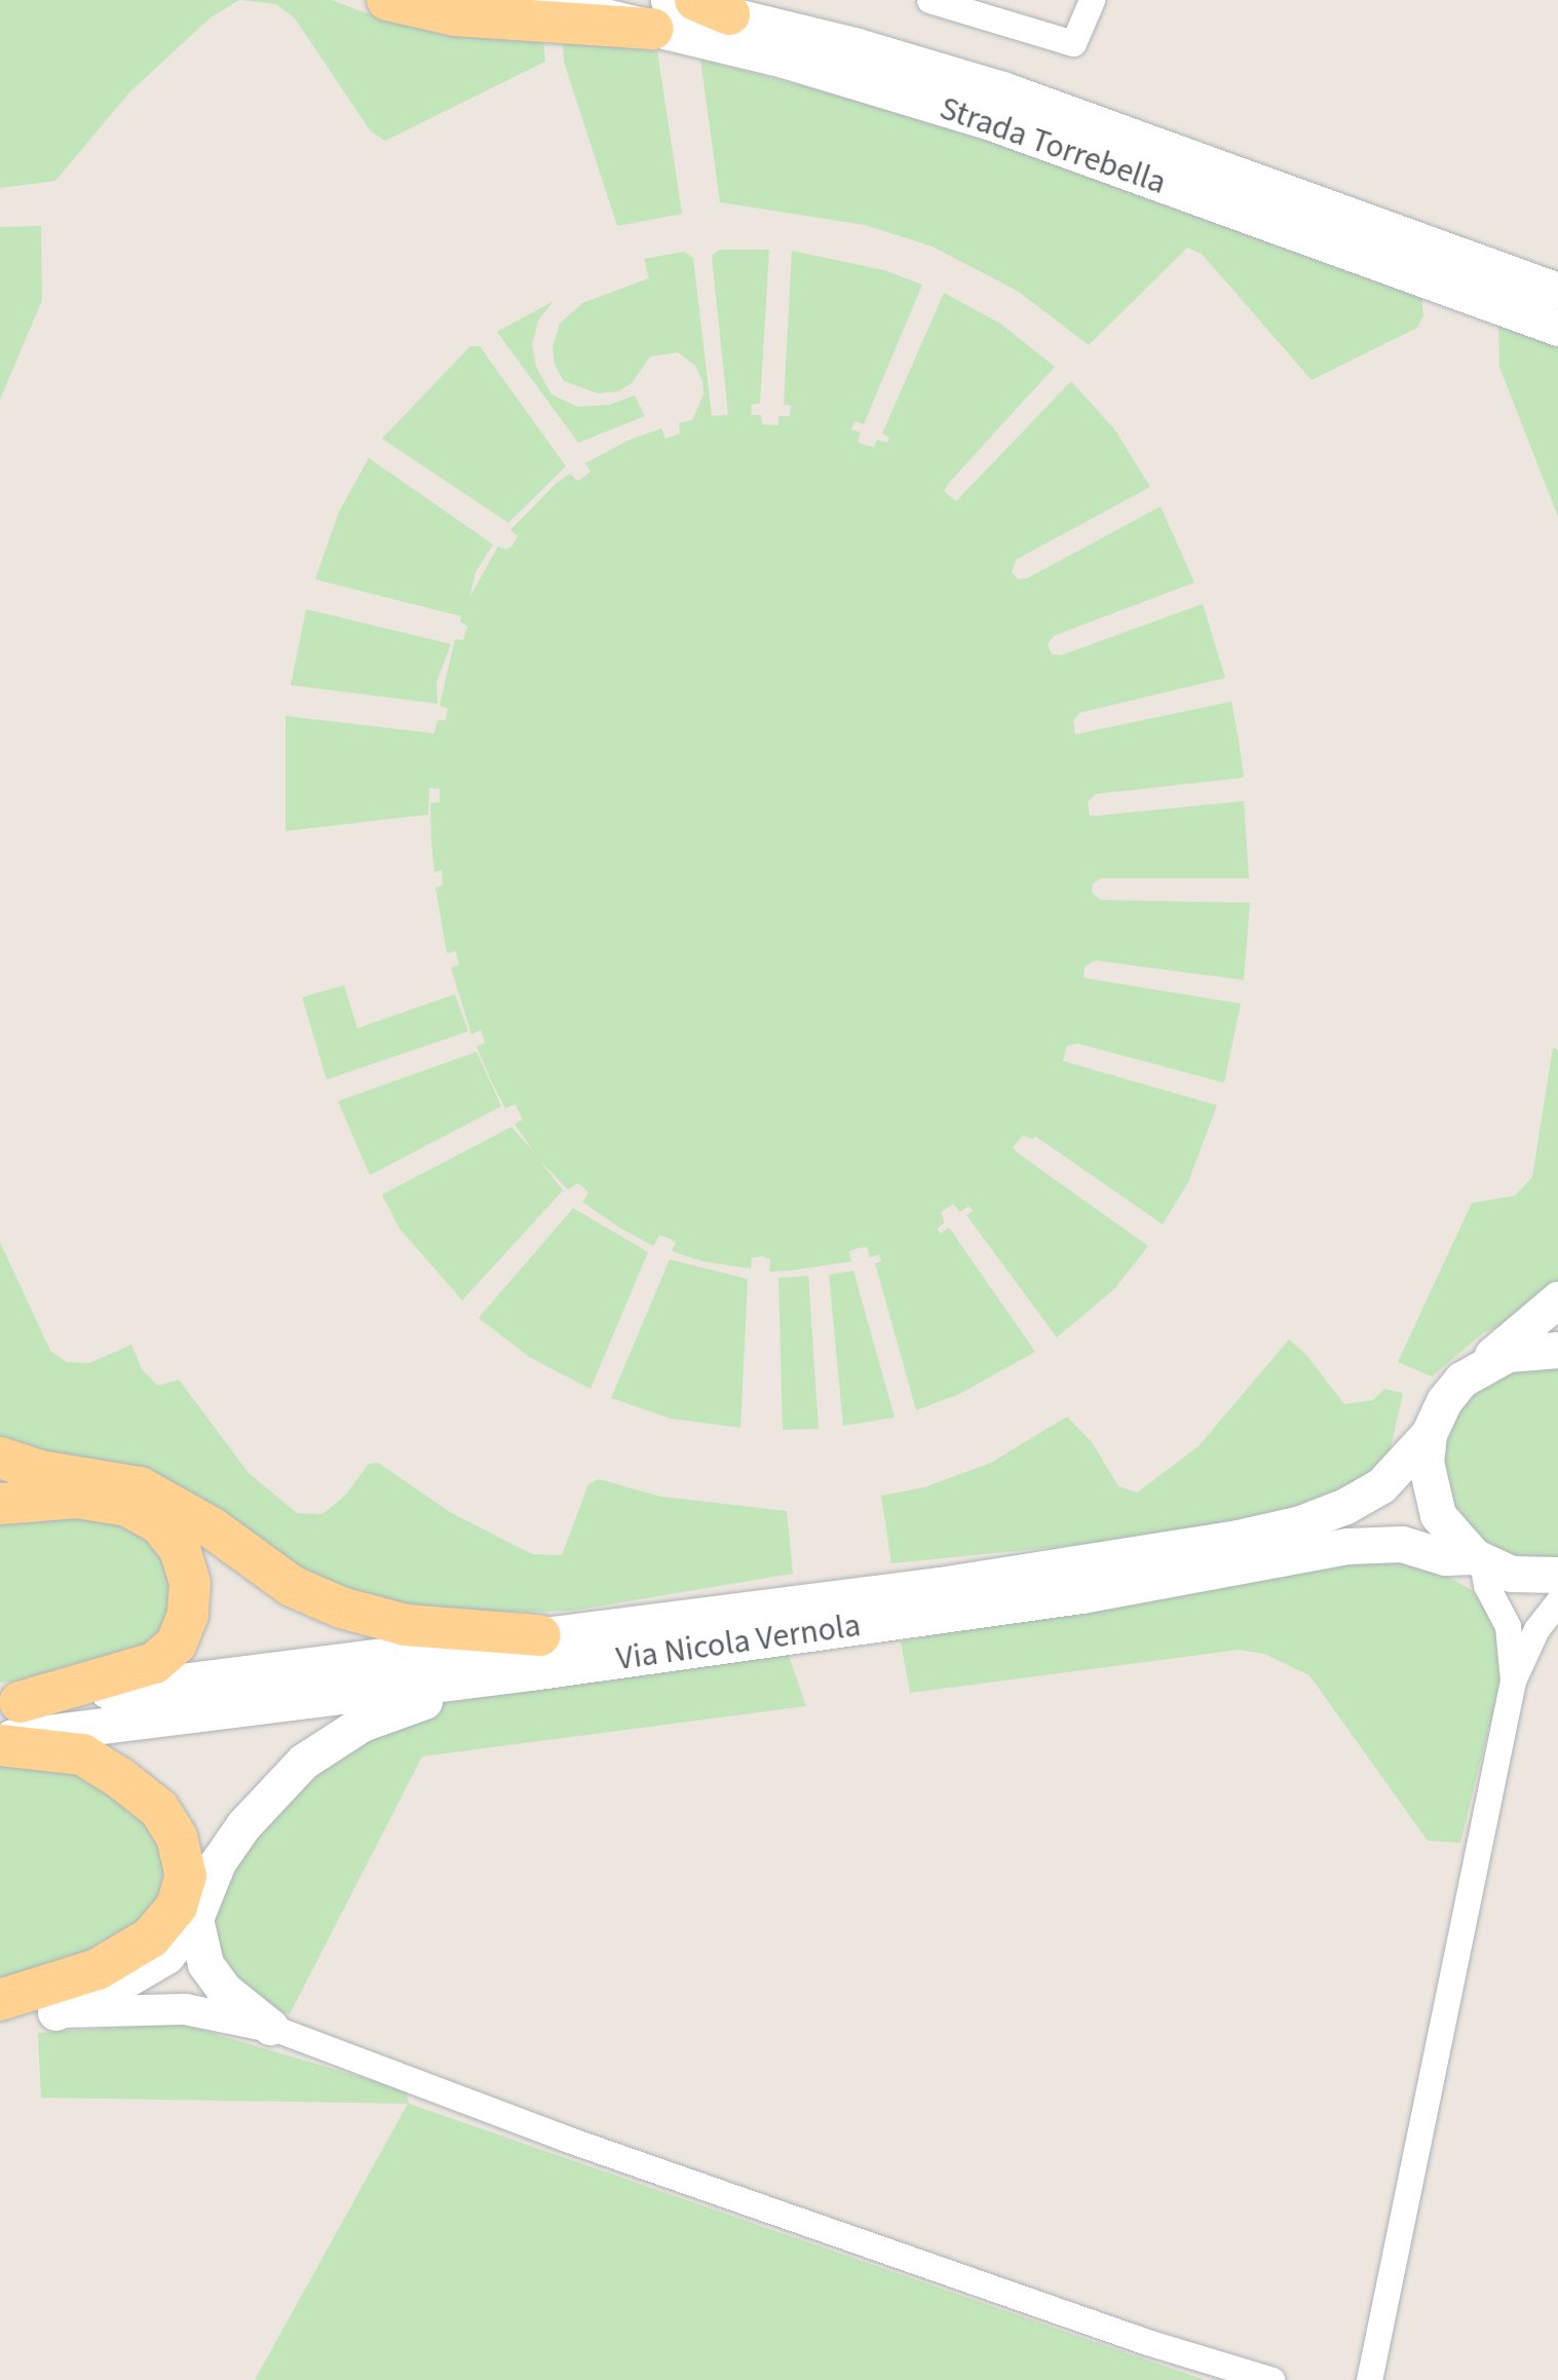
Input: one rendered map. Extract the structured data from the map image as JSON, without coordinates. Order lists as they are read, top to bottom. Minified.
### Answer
{"streets":{"main road":["Strada Torrebella","Via Nicola Vernola"]}}
